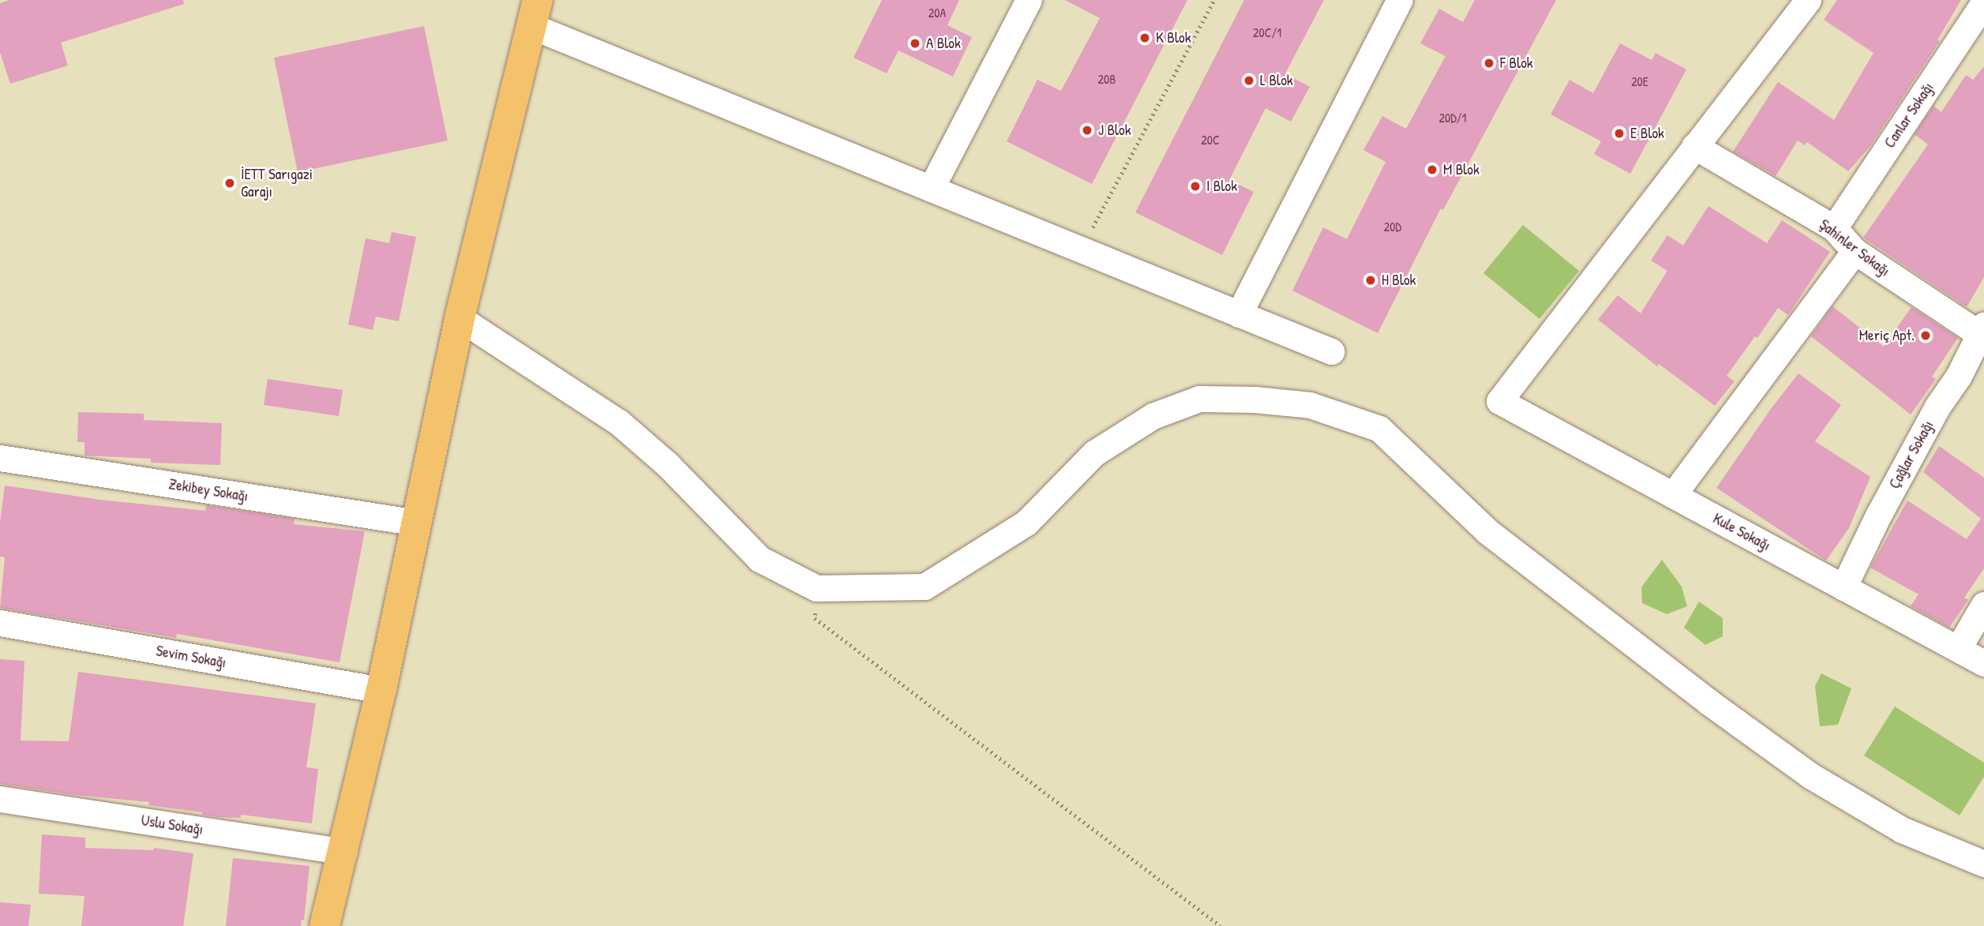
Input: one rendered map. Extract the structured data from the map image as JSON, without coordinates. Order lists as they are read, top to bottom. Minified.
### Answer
{"streets":{"street":["Canlar Sokağı","Şahinler Sokağı","Çağlar Sokağı","Zekibey Sokağı","Kule Sokağı","Sevim Sokağı","Uslu Sokağı"]},"crossings":[["Canlar Sokağı","Şahinler Sokağı"],["Şahinler Sokağı","Çağlar Sokağı"],["Şahinler Sokağı","Kule Sokağı"],["Çağlar Sokağı","Kule Sokağı"]],"places":["K Blok","A Blok","F Blok","L Blok","J Blok","E Blok","M Blok","İETT Sarıgazi Garajı","I Blok","H Blok","Meriç Apt."],"house_numbers":["20A","20C/1","20B","20E","20D/1","20C","20D"]}
